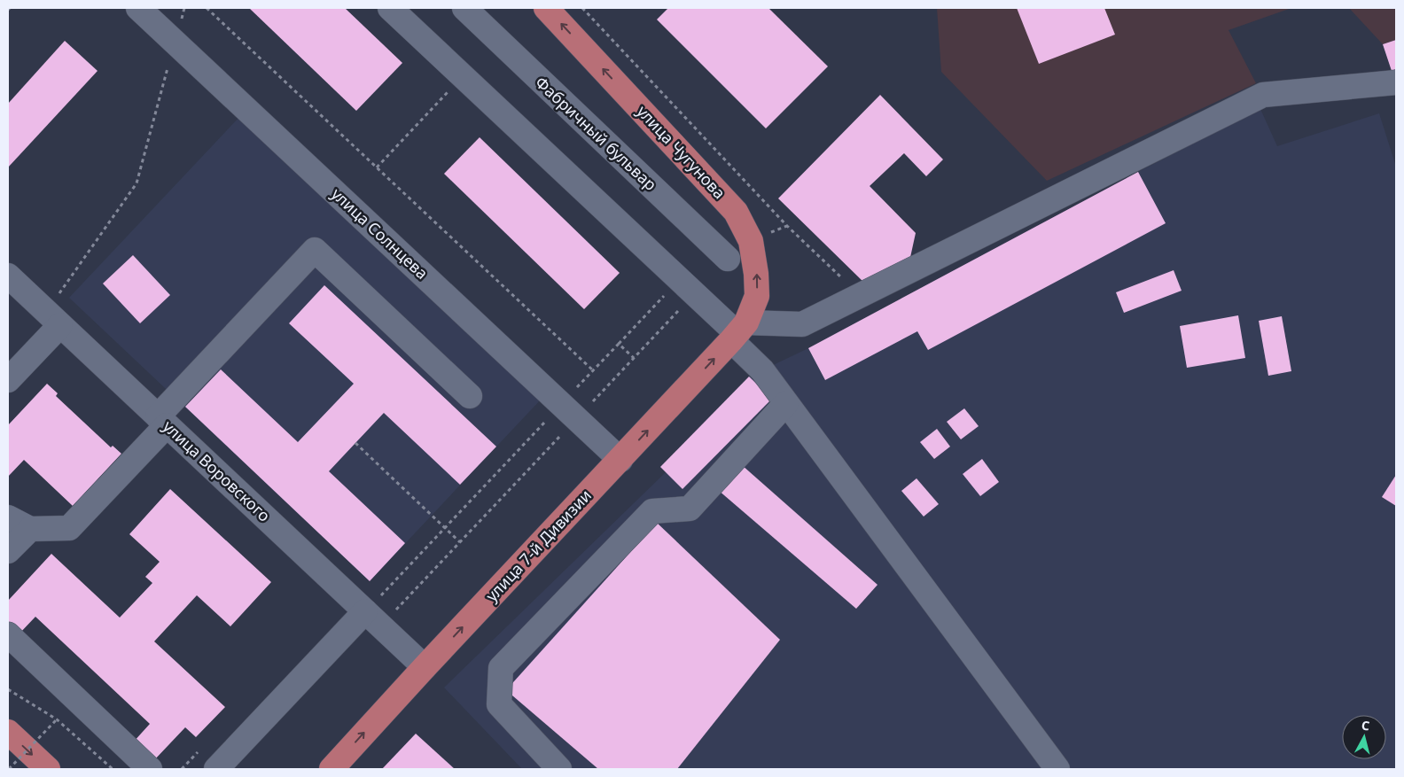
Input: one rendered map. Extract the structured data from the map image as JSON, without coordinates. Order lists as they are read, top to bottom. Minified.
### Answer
{"streets":{"main road":["улица Чугунова","улица 7-й Дивизии"],"street":["Фабричный бульвар","улица Солнцева","улица Воровского"]},"crossings":[["улица Чугунова","улица 7-й Дивизии"],["улица Солнцева","улица 7-й Дивизии"],["улица Воровского","улица 7-й Дивизии"]],"one_way":["улица Чугунова","улица 7-й Дивизии"],"north":"top"}
